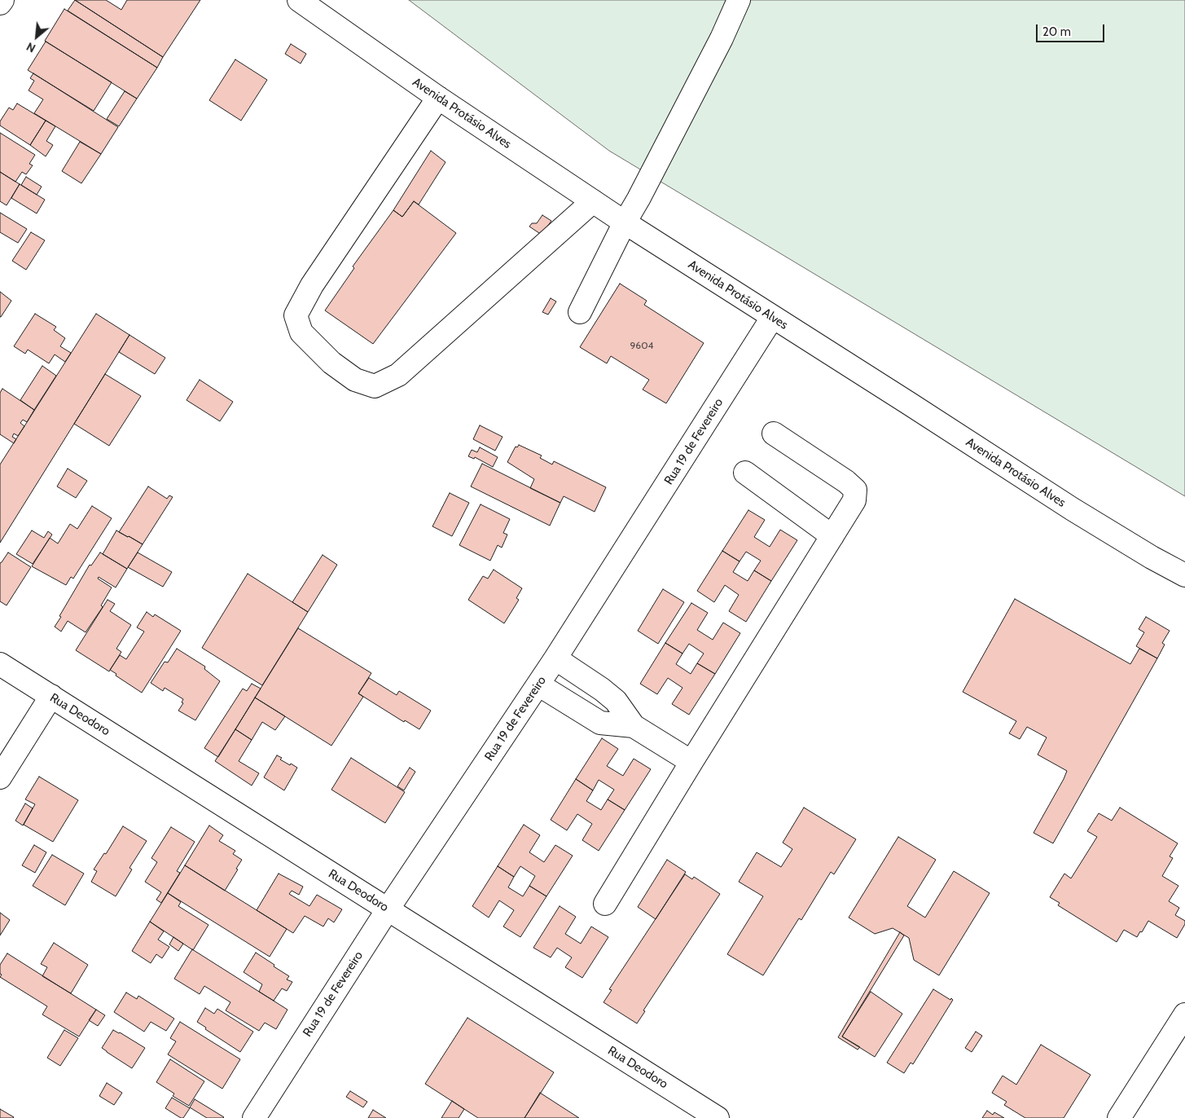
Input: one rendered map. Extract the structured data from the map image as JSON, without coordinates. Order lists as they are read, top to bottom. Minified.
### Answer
{"streets":{"street":["Avenida Protásio Alves","Rua 19 de Fevereiro","Rua Deodoro"]},"crossings":[["Avenida Protásio Alves","Rua 19 de Fevereiro"],["Rua 19 de Fevereiro","Rua Deodoro"]],"house_numbers":["9604"],"scale_bar":"20 m","north":"bottom left"}
